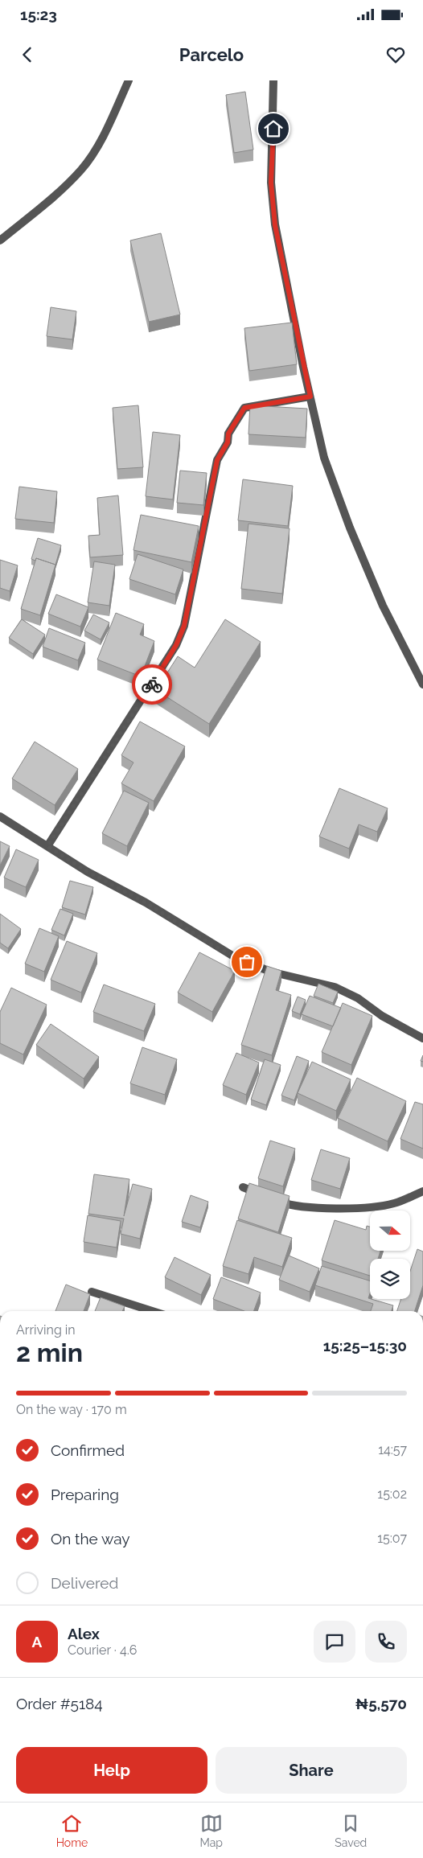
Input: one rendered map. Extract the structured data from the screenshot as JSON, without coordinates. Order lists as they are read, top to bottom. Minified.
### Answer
{"north":"right","page":{"status":"15:23","header":"Parcelo","heading":["2 min","Arriving in","15:25–15:30"],"panel":["Alex","Courier · 4.6","Order #5184","₦5,570"],"bar":"On the way · 170 m","list":[["Confirmed","14:57"],["Preparing","15:02"],["On the way","15:07"],"Delivered"],"round":"A","buttons":["Help","Share"],"tabs":["Home","Map","Saved"]}}
